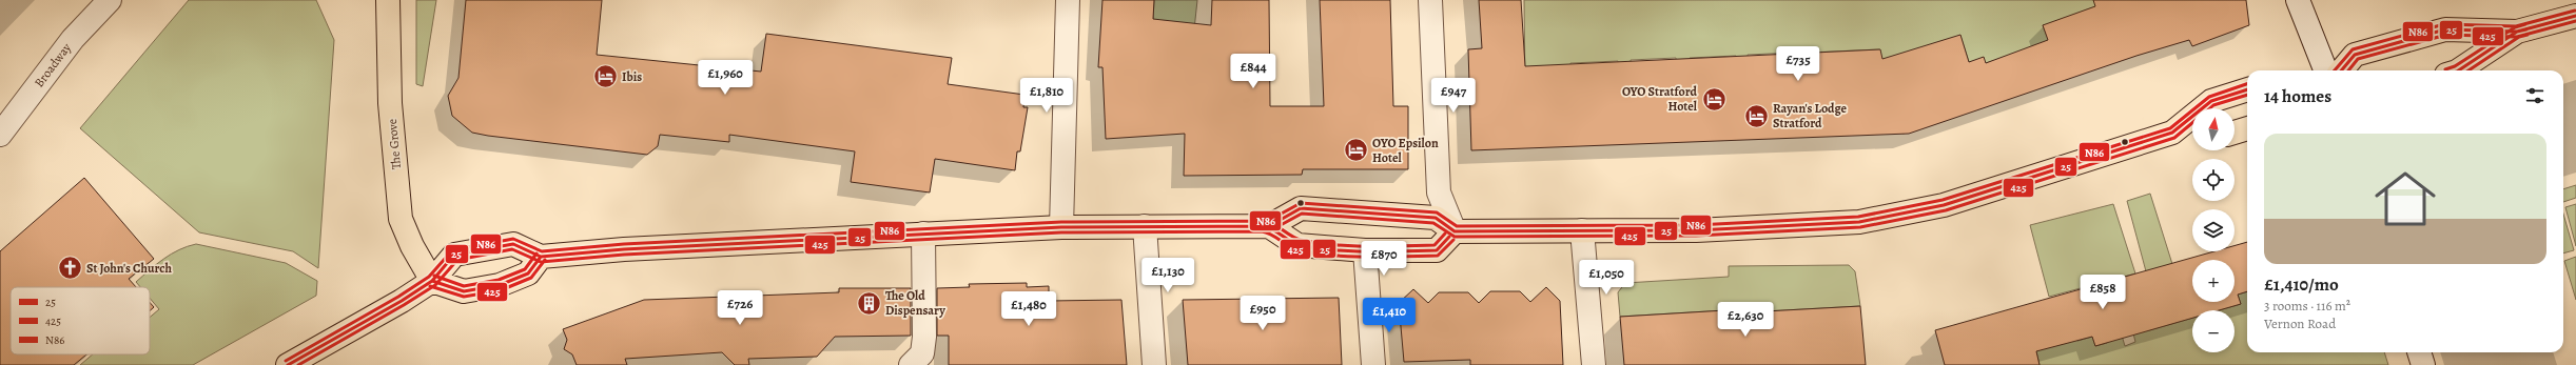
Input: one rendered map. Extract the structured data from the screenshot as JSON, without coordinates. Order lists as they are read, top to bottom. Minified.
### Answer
{"streets":{"main road":["The Grove"],"street":["Broadway"]},"places":{"hotel":["Ibis","OYO Stratford Hotel","Rayan's Lodge Stratford","OYO Epsilon Hotel"],"church":["St John's Church"],"building":["The Old Dispensary"]},"lines":["transit line N86","transit line 25","transit line 425"],"legend":["25","425","N86"],"north":"top","page":{"price":["£735","£844","£1,960","£1,810","£947","£870","£1,130","£1,050","£858","£726","£1,480","£950","£1,410","£2,630"],"heading":"14 homes","map_buttons":["+","−"],"list":[{"name":"£1,410/mo","note":"3 rooms · 116 m² · Vernon Road"}]}}
